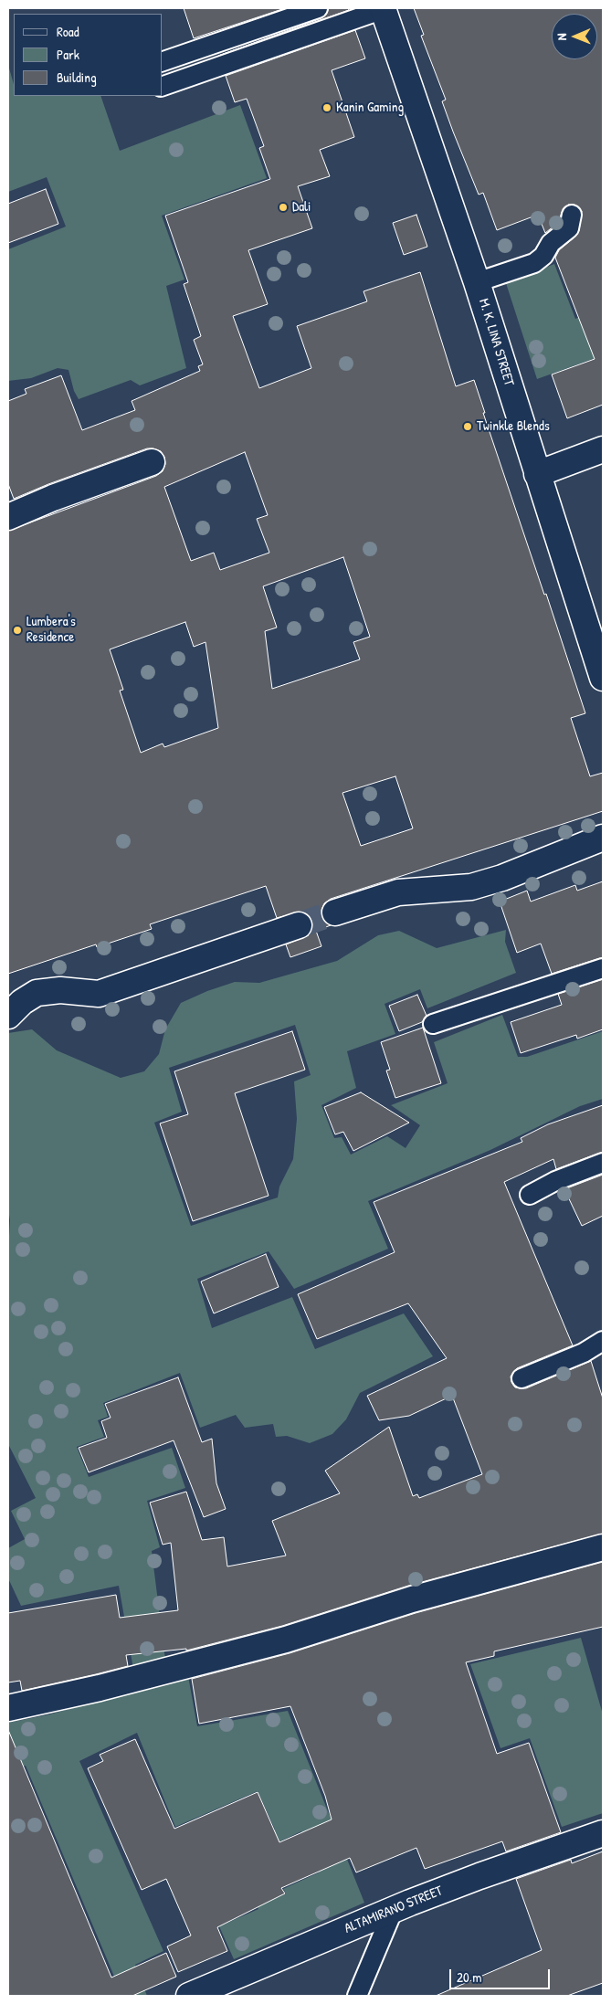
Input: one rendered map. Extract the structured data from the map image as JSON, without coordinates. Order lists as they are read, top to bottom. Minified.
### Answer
{"streets":{"street":["M. K. LINA STREET","ALTAMIRANO STREET"]},"places":["Kanin Gaming","Dali","Twinkle Blends","Lumbera's Residence"],"legend":["Road","Park","Building"],"scale_bar":"20 m","north":"left"}
